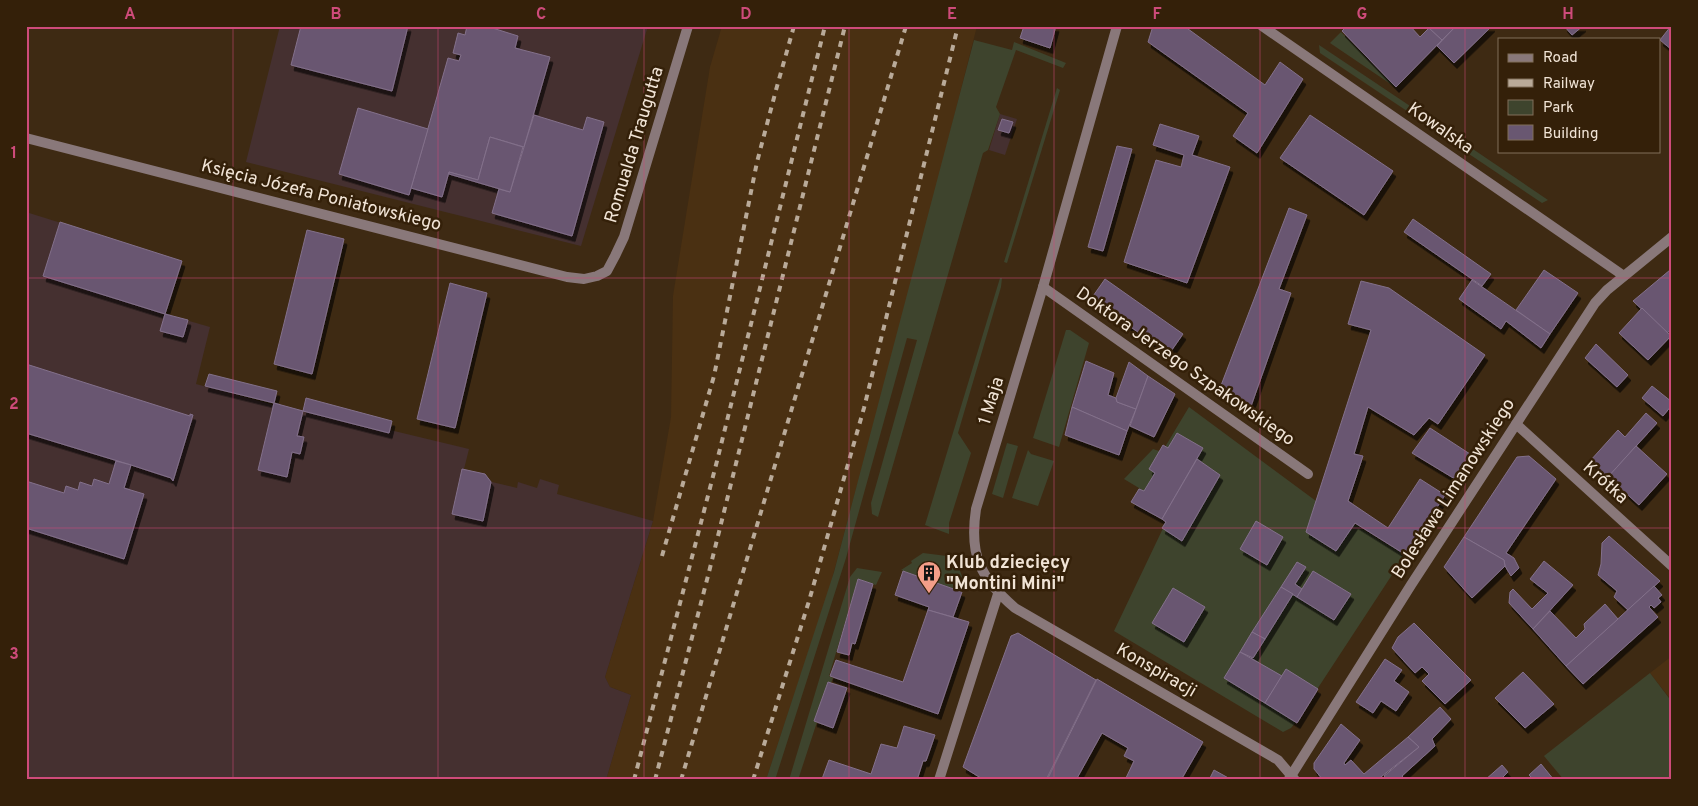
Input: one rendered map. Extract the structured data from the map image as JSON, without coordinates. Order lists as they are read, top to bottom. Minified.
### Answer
{"streets":{"street":["Kowalska","Romualda Traugutta","Księcia Józefa Poniatowskiego","Doktora Jerzego Szpakowskiego","1 Maja","Krótka","Bolesława Limanowskiego","Konspiracji"]},"crossings":[["Kowalska","Bolesława Limanowskiego"],["Romualda Traugutta","Księcia Józefa Poniatowskiego"],["Doktora Jerzego Szpakowskiego","1 Maja"],["1 Maja","Konspiracji"],["Krótka","Bolesława Limanowskiego"],["Bolesława Limanowskiego","Konspiracji"]],"places":{"building":["Klub dziecięcy \"Montini Mini\""]},"legend":["Road","Railway","Park","Building"],"grid":{"columns":["A","B","C","D","E","F","G","H"],"rows":["1","2","3"]}}
